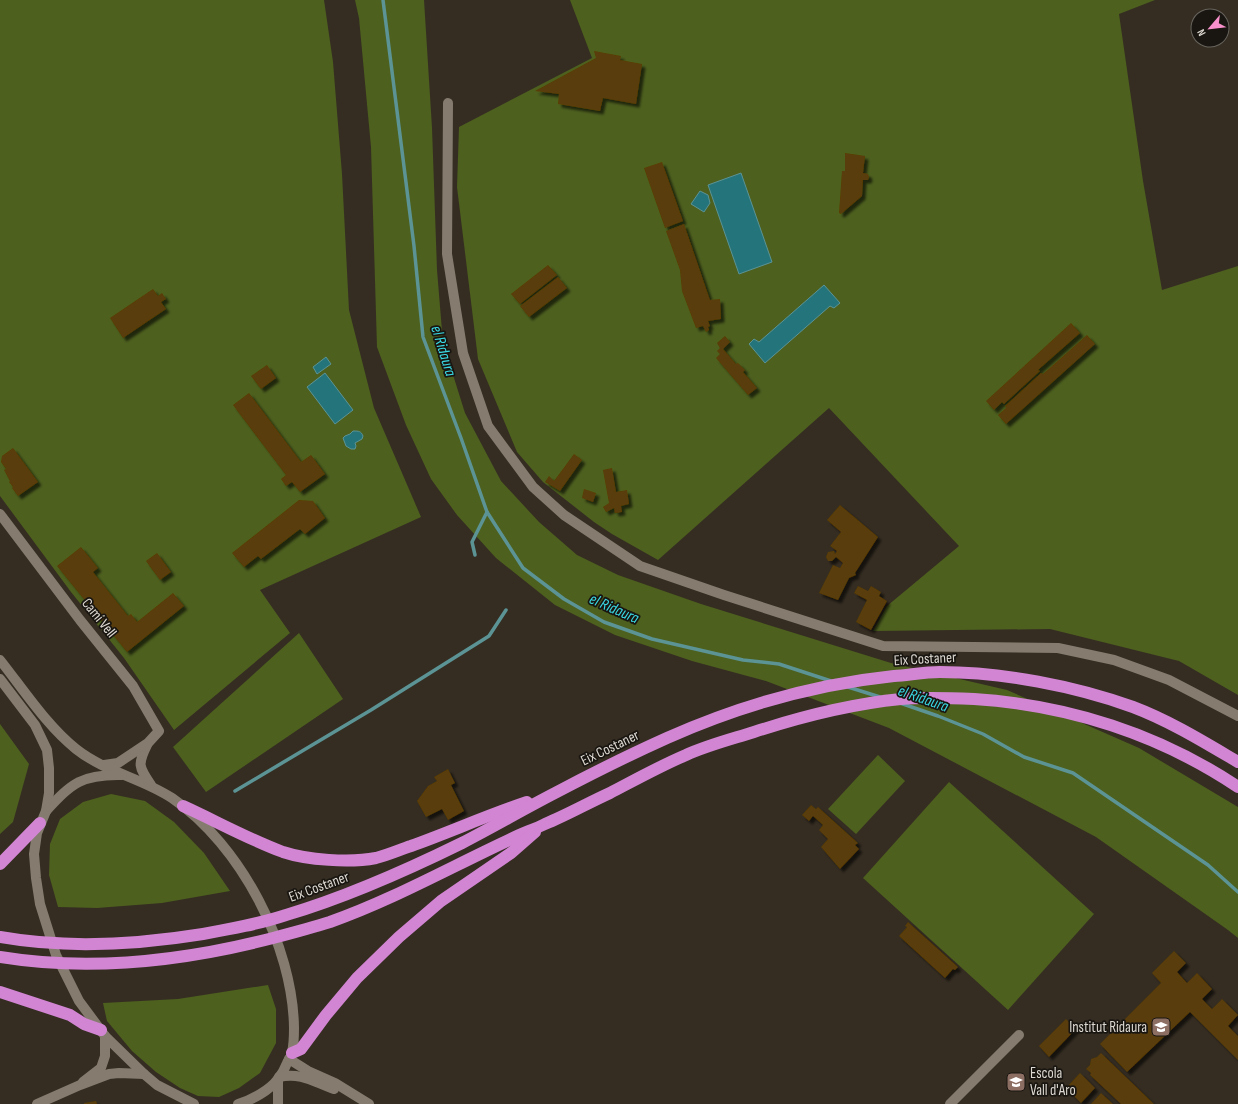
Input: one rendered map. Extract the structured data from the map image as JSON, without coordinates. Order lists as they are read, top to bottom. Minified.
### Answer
{"streets":{"highway":["Eix Costaner"],"street":["Camí Vell"]},"water":["el Ridaura"],"places":{"school or university":["Institut Ridaura","Escola Vall d'Aro"]},"north":"bottom left"}
